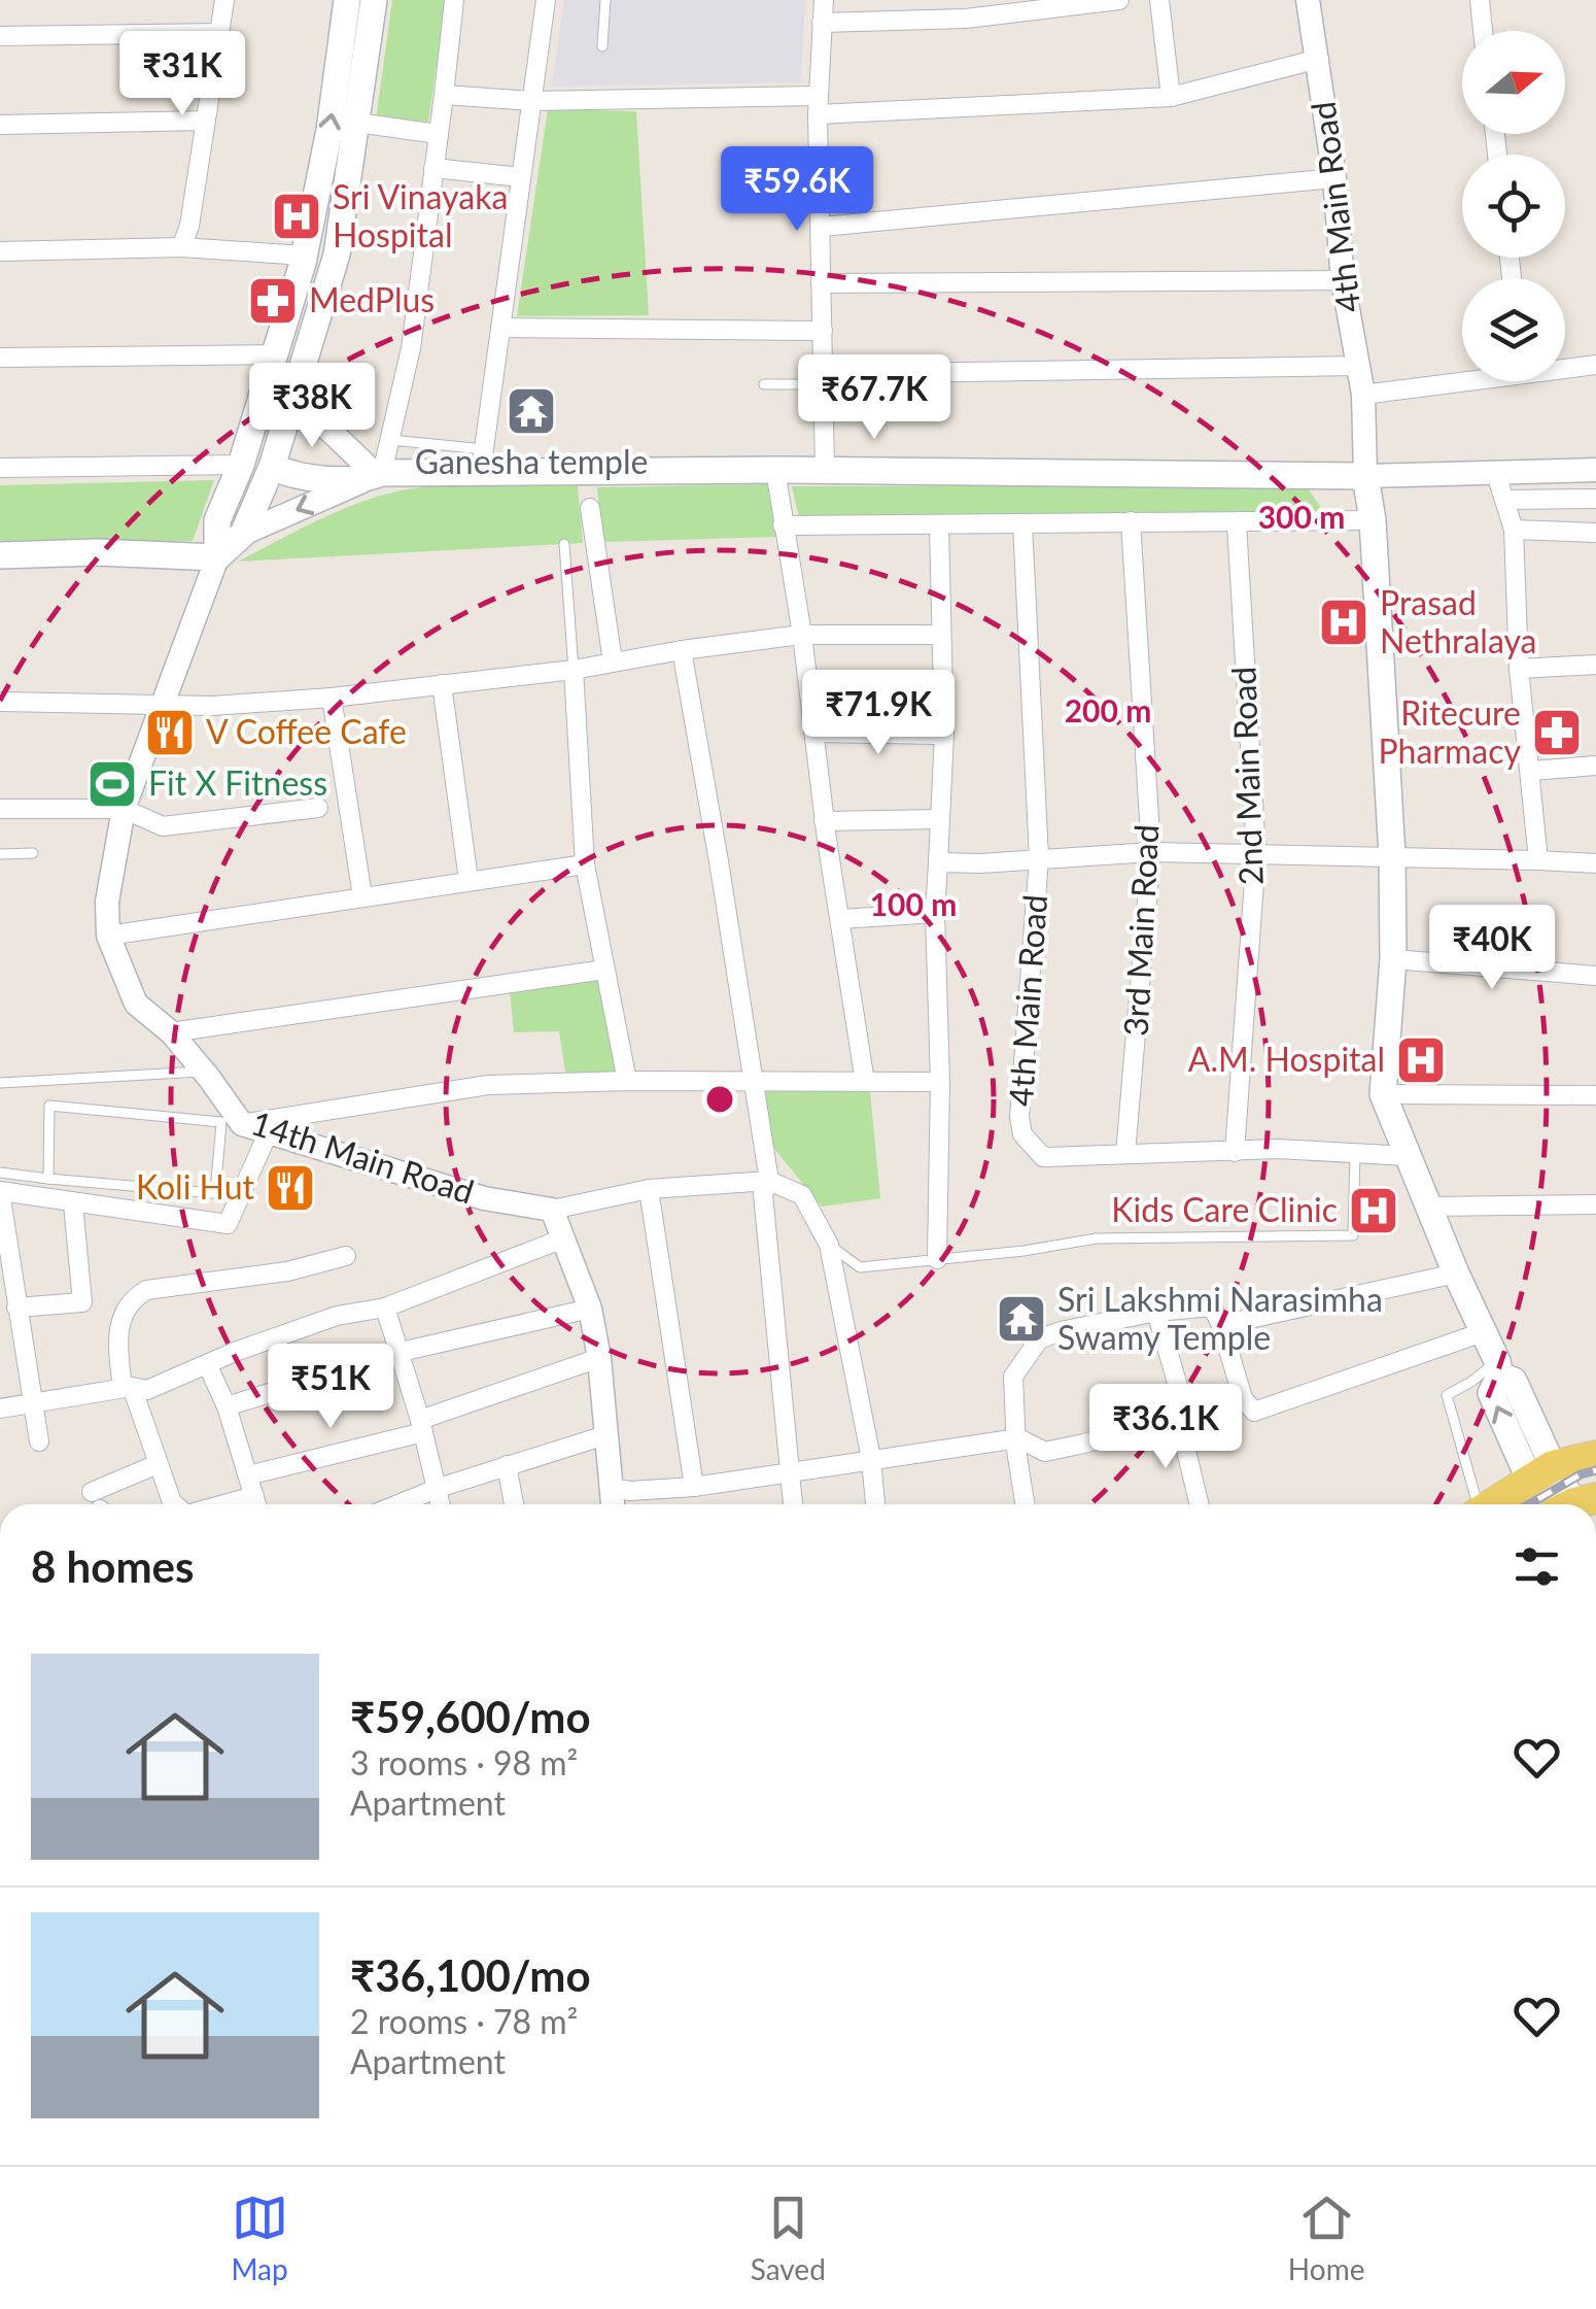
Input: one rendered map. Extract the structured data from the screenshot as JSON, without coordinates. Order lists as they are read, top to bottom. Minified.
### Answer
{"streets":{"street":["4th Main Road","2nd Main Road","3rd Main Road","14th Main Road"]},"crossings":[["4th Main Road","2nd Main Road"],["4th Main Road","3rd Main Road"]],"places":{"hospital":["Sri Vinayaka Hospital","Prasad Nethralaya","A.M. Hospital","Kids Care Clinic"],"pharmacy":["MedPlus","Ritecure Pharmacy"],"temple":["Ganesha temple","Sri Lakshmi Narasimha Swamy Temple"],"restaurant":["V Coffee Cafe","Koli Hut"],"sports":["Fit X Fitness"]},"north":"right","page":{"price":["₹31K","₹59.6K","₹67.7K","₹38K","₹71.9K","₹40K","₹51K","₹36.1K"],"heading":"8 homes","list":[{"name":"₹59,600/mo","note":"3 rooms · 98 m² · Apartment"},{"name":"₹36,100/mo","note":"2 rooms · 78 m² · Apartment"}],"tabs":["Map","Saved","Home"]},"rings":["300 m","200 m","100 m"]}
